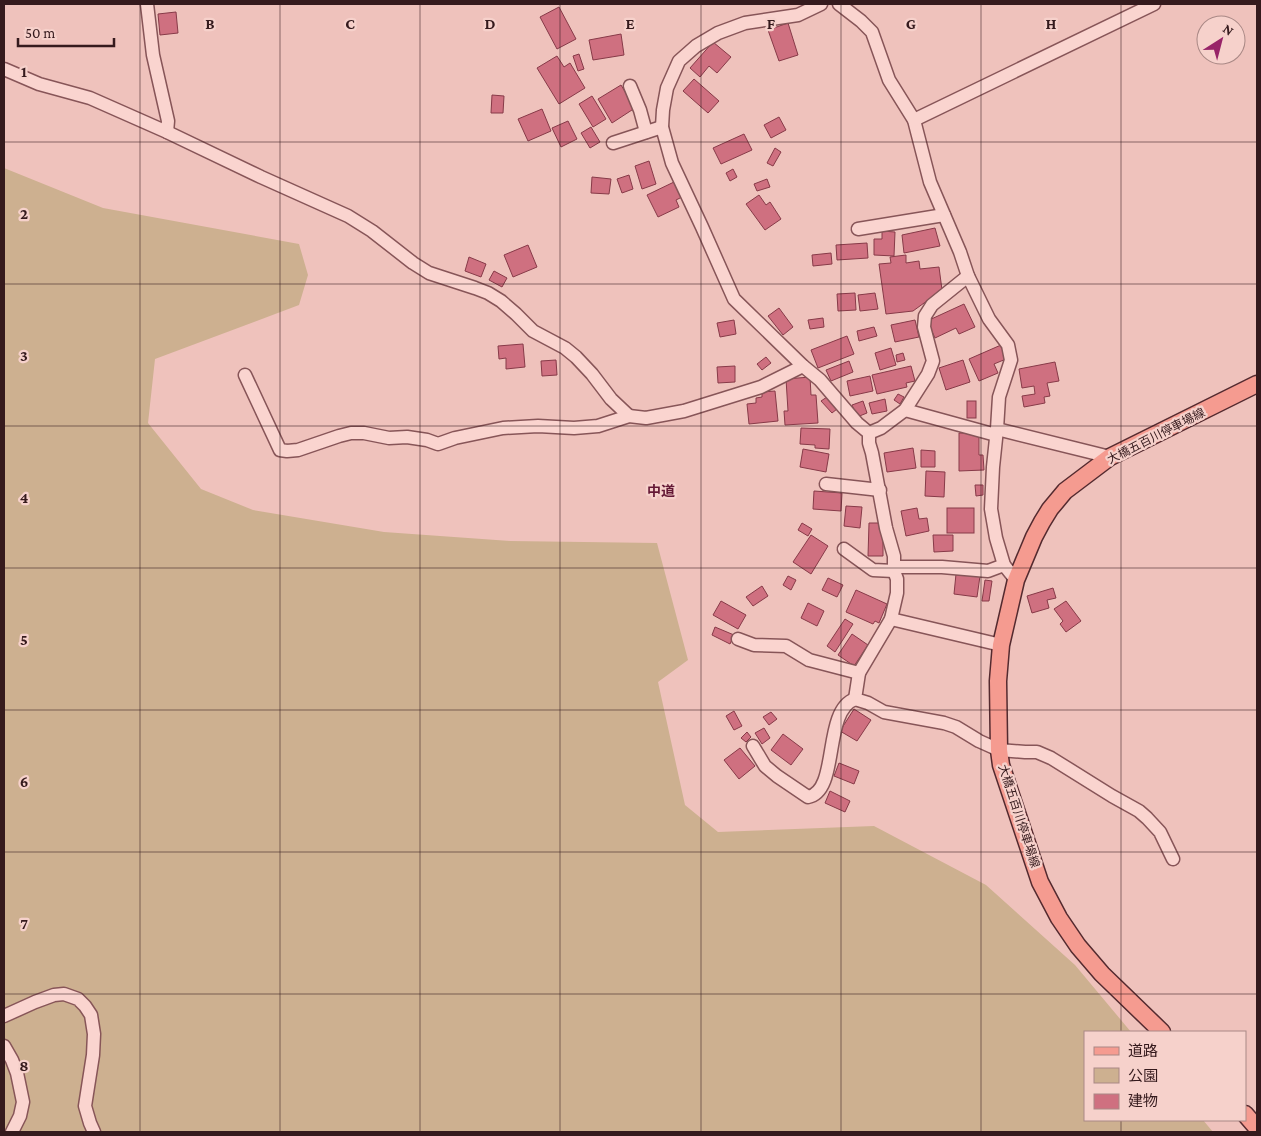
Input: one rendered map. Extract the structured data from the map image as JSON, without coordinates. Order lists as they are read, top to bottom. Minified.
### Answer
{"streets":{"main road":["大橋五百川停車場線"]},"districts":["中道"],"legend":["道路","公園","建物"],"scale_bar":"50 m","north":"top right","grid":{"columns":["B","C","D","E","F","G","H"],"rows":["1","2","3","4","5","6","7","8"]}}
